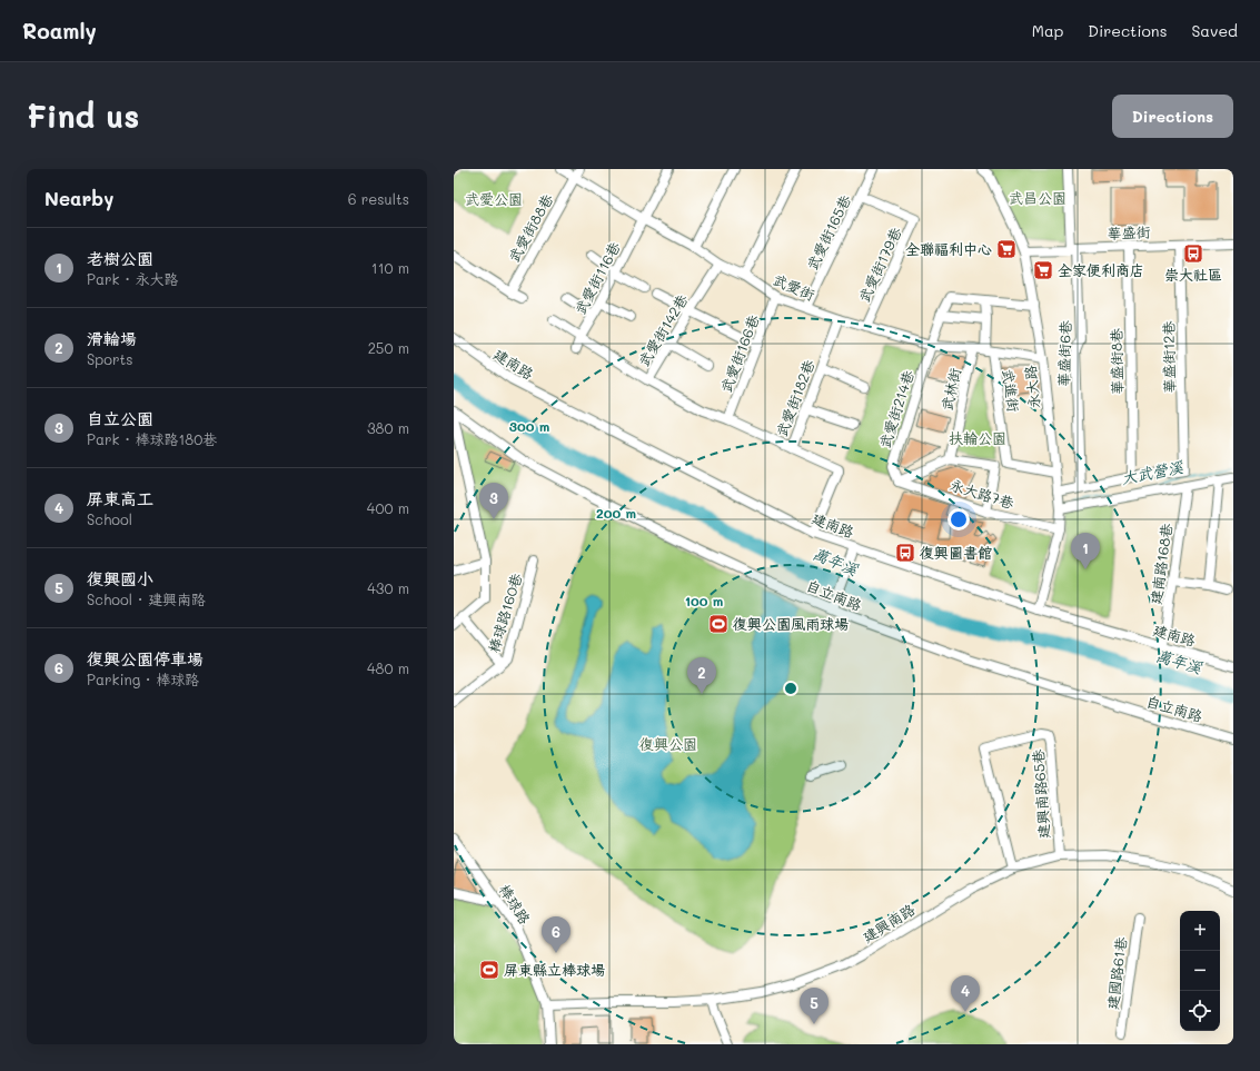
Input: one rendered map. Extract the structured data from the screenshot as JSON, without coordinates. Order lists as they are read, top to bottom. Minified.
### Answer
{"streets":{"street":["武愛街88巷","武愛街165巷","華盛街","武愛街179巷","武愛街116巷","武愛街","武愛街142巷","武愛街166巷","華盛街6巷","華盛街12巷","華盛街8巷","建南路","永大路","武林街","武進街","武愛街182巷","武愛街214巷","永大路7巷","建南路168巷","自立南路","棒球路160巷","建興南路65巷","棒球路","建興南路","建國路61巷"]},"crossings":[["武愛街88巷","武愛街"],["武愛街165巷","武愛街179巷"],["武愛街165巷","武愛街"],["華盛街","華盛街6巷"],["華盛街","華盛街12巷"],["華盛街","華盛街8巷"],["華盛街","永大路"],["武愛街179巷","武愛街"],["武愛街116巷","武愛街"],["武愛街","武愛街142巷"],["武愛街","武愛街166巷"],["武愛街","永大路"],["武愛街","武林街"],["武愛街","武進街"],["武愛街","武愛街182巷"],["武愛街","武愛街214巷"],["武愛街142巷","武愛街166巷"],["武愛街142巷","武愛街182巷"],["武愛街166巷","武愛街182巷"],["華盛街12巷","建南路168巷"],["建南路","永大路"],["建南路","建南路168巷"],["永大路","永大路7巷"],["武進街","武愛街214巷"],["武愛街214巷","永大路7巷"],["建興南路65巷","建興南路"],["棒球路","建興南路"]],"water":["大武營溪","萬年溪"],"parks":["武昌公園","武愛公園","扶輪公園","復興公園"],"places":{"supermarket":["全聯福利中心","全家便利商店"],"bus stop":["崇大社區","復興圖書館"],"sports":["復興公園風雨球場","屏東縣立棒球場"]},"page":{"header":"Roamly","nav":["Map","Directions","Saved"],"buttons":"Directions","title":"Find us","heading":["Nearby","6 results"],"list":[{"mark":"1","name":"老樹公園","note":"Park · 永大路","value":"110 m"},{"mark":"2","name":"滑輪場","note":"Sports","value":"250 m"},{"mark":"3","name":"自立公園","note":"Park · 棒球路180巷","value":"380 m"},{"mark":"4","name":"屏東高工","note":"School","value":"400 m"},{"mark":"5","name":"復興國小","note":"School · 建興南路","value":"430 m"},{"mark":"6","name":"復興公園停車場","note":"Parking · 棒球路","value":"480 m"}],"pins":["3","1","2","6","4","5"],"map_buttons":["+","−"]},"rings":["300 m","200 m","100 m"]}
